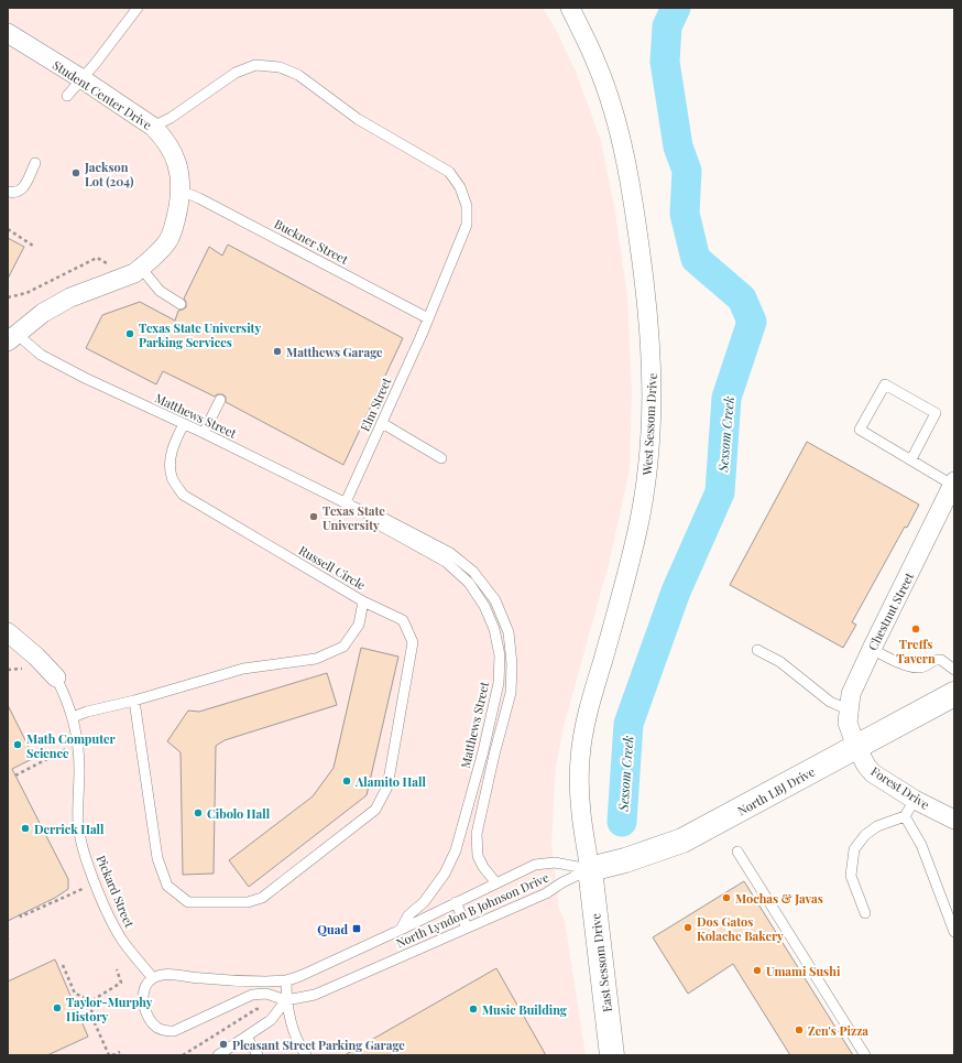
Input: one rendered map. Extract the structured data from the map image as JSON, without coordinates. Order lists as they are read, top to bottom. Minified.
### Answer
{"streets":{"street":["Student Center Drive","West Sessom Drive","Chestnut Street","Forest Drive","North LBJ Drive","East Sessom Drive"],"lane":["Buckner Street","Elm Street","Matthews Street","Russell Circle","Pickard Street","North Lyndon B Johnson Drive"]},"crossings":[["Student Center Drive","Buckner Street"],["Student Center Drive","Elm Street"],["Student Center Drive","Matthews Street"],["Buckner Street","Elm Street"],["Elm Street","Matthews Street"],["Matthews Street","Russell Circle"],["Matthews Street","North Lyndon B Johnson Drive"],["West Sessom Drive","North LBJ Drive"],["West Sessom Drive","North Lyndon B Johnson Drive"],["West Sessom Drive","East Sessom Drive"],["Russell Circle","Pickard Street"],["Chestnut Street","Forest Drive"],["Chestnut Street","North LBJ Drive"],["Forest Drive","North LBJ Drive"],["North LBJ Drive","North Lyndon B Johnson Drive"],["North LBJ Drive","East Sessom Drive"],["Pickard Street","North Lyndon B Johnson Drive"],["North Lyndon B Johnson Drive","East Sessom Drive"]],"water":["Sessom Creek"],"places":{"other":["Jackson Lot (204)","Texas State University Parking Services","Matthews Garage","Texas State University","Treffs Tavern","Math Computer Science","Alamito Hall","Cibolo Hall","Derrick Hall","Mochas & Javas","Dos Gatos Kolache Bakery","Umami Sushi","Taylor-Murphy History","Music Building","Zen's Pizza","Pleasant Street Parking Garage"],"transit":["Quad"]}}
